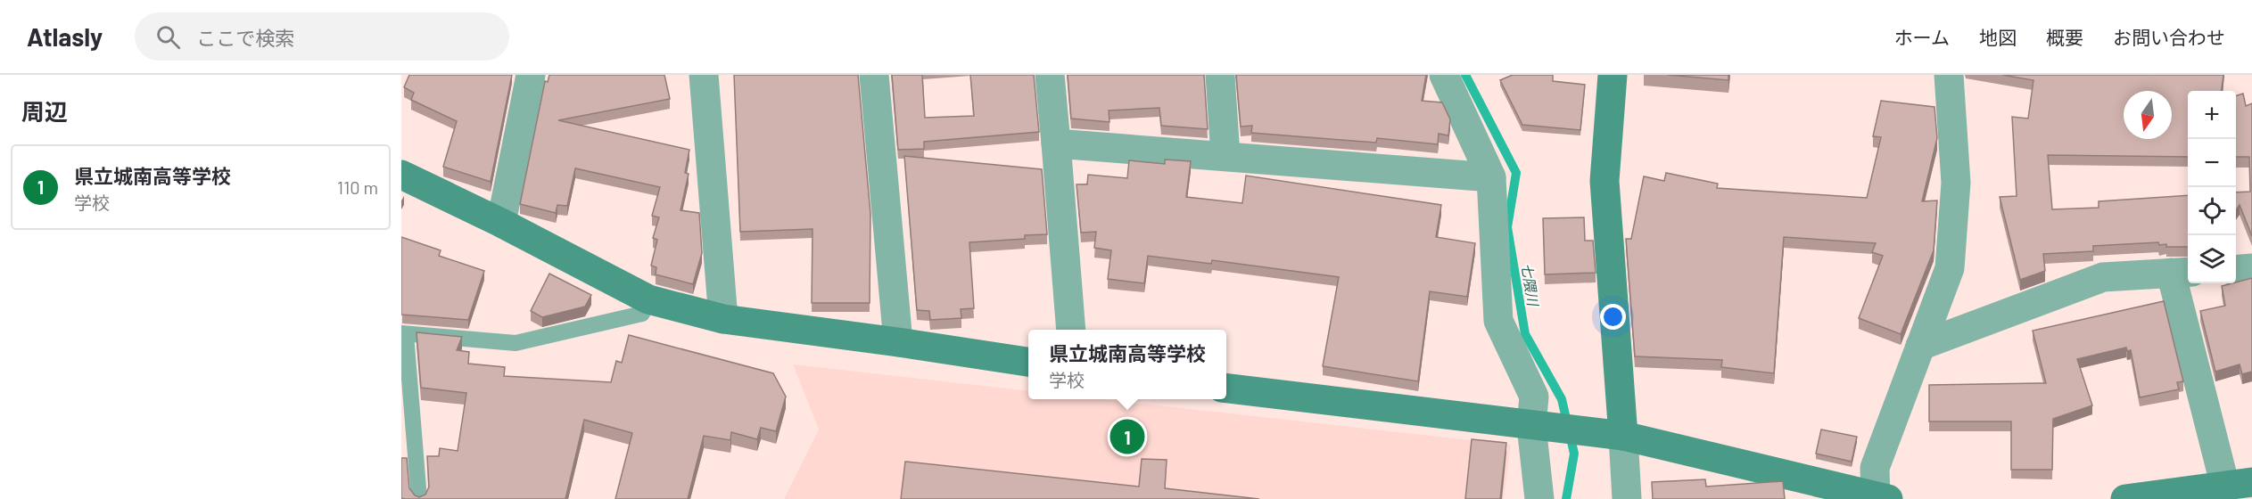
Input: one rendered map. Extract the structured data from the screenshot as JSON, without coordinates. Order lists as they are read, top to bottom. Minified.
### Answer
{"water":["七隈川"],"north":"bottom","page":{"header":"Atlasly","search":"ここで検索","nav":["ホーム","地図","概要","お問い合わせ"],"heading":"周辺","map_buttons":["+","−"],"list":[{"mark":"1","name":"県立城南高等学校","note":"学校","value":"110 m"}],"popup":["県立城南高等学校","学校"],"pins":"1"}}
